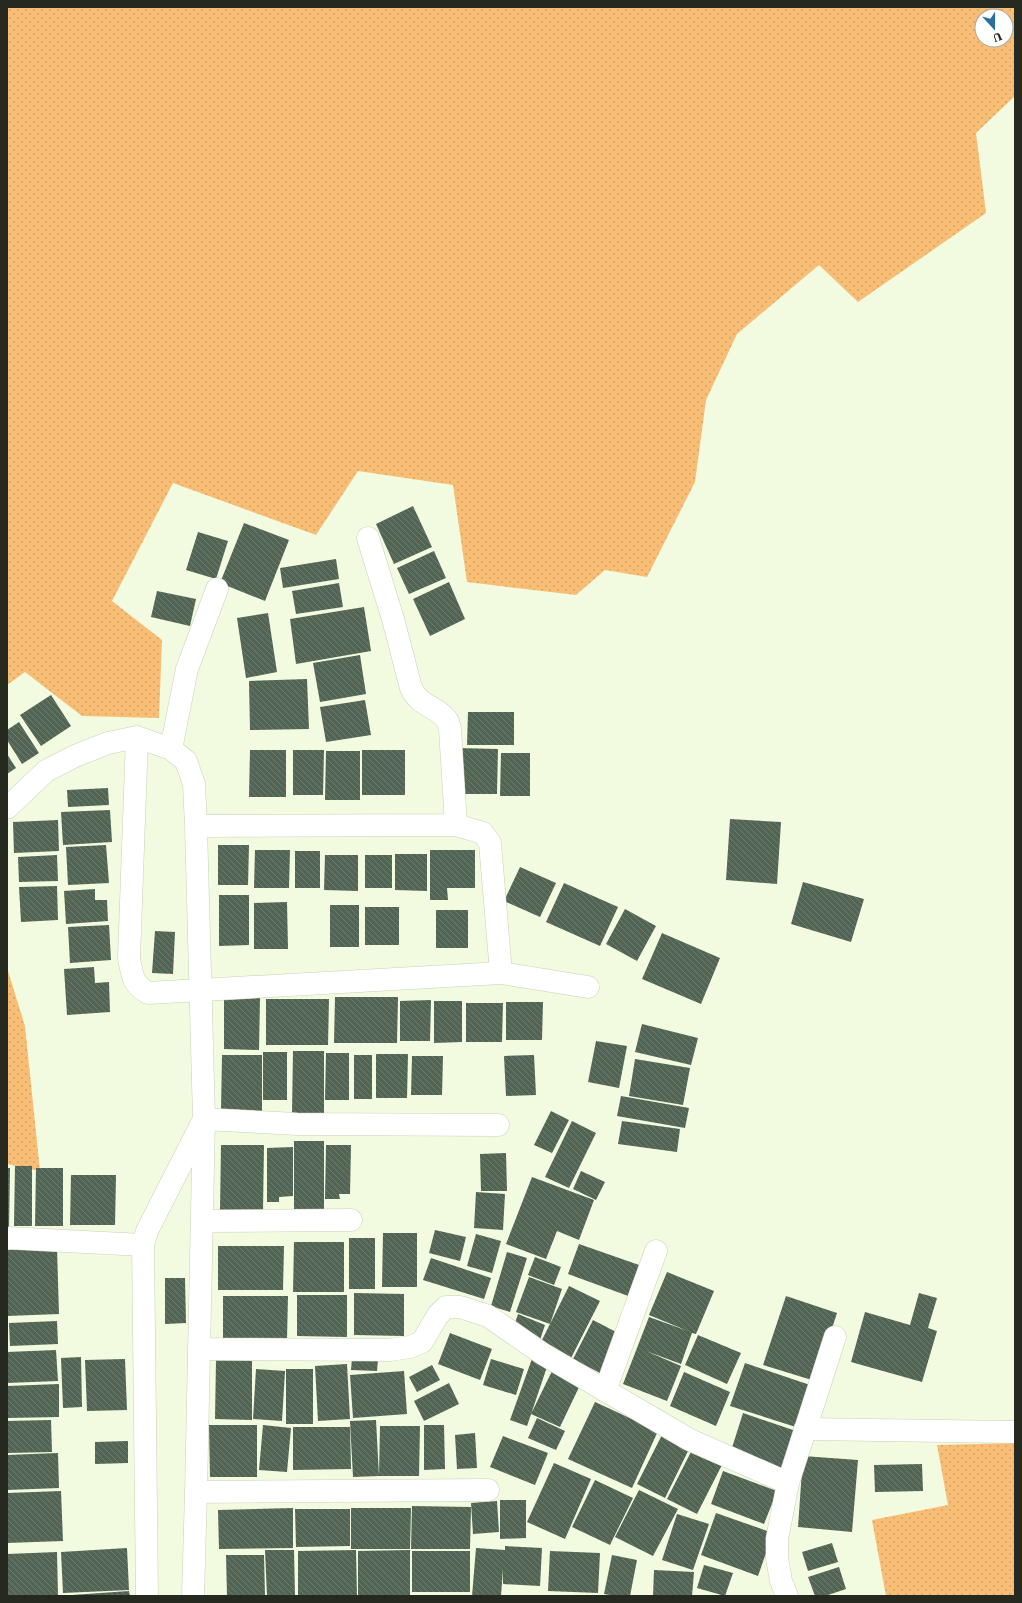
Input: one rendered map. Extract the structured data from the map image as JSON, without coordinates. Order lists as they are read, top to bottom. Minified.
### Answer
{"north":"bottom"}
